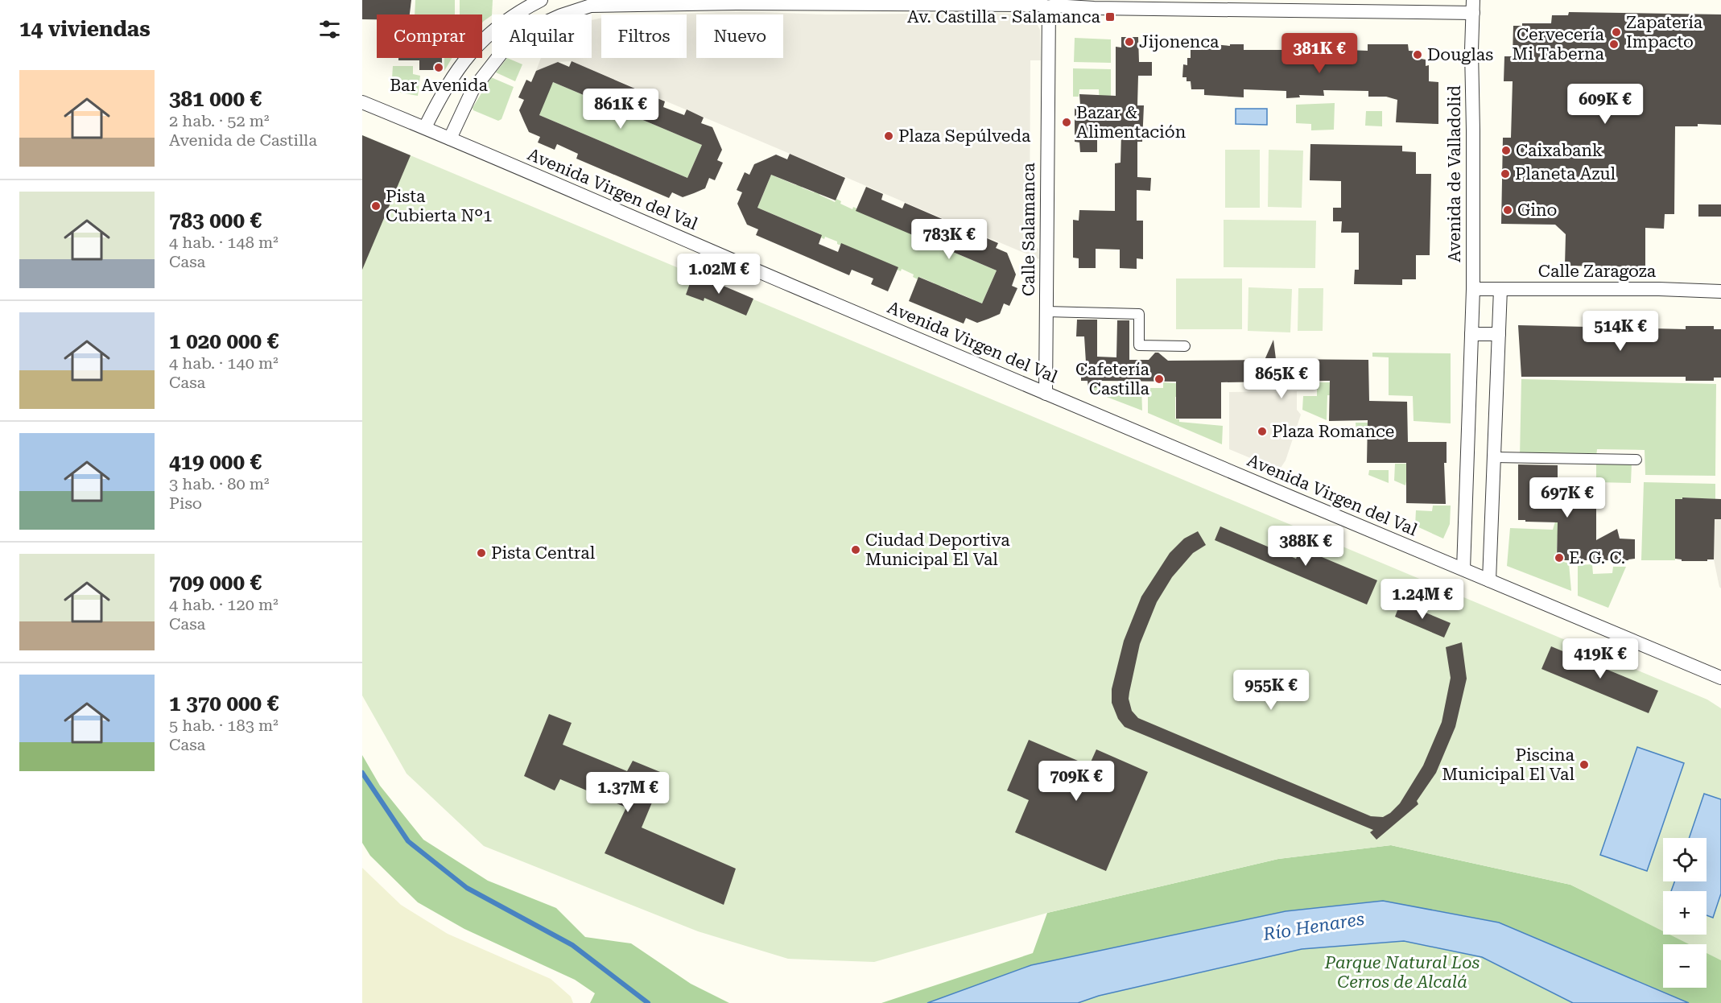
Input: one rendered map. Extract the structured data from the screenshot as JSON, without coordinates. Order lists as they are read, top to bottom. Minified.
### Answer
{"streets":{"street":["Avenida de Valladolid","Avenida Virgen del Val","Calle Salamanca","Calle Zaragoza"]},"crossings":[["Avenida de Valladolid","Avenida Virgen del Val"],["Avenida de Valladolid","Calle Zaragoza"],["Avenida Virgen del Val","Calle Salamanca"]],"water":["Río Henares"],"parks":["Parque Natural Los Cerros de Alcalá"],"places":{"transit":["Av. Castilla - Salamanca"],"other":["Zapatería Impacto","Jijonenca","Cervecería Mi Taberna","Douglas","Bar Avenida","Bazar & Alimentación","Plaza Sepúlveda","Caixabank","Planeta Azul","Pista Cubierta Nº1","Gino","Cafetería Castilla","Plaza Romance","Ciudad Deportiva Municipal El Val","Pista Central","E. G. C.","Piscina Municipal El Val"]},"page":{"heading":"14 viviendas","chip":["Comprar","Alquilar","Filtros","Nuevo"],"price":["381K €","609K €","861K €","783K €","1.02M €","514K €","865K €","697K €","388K €","1.24M €","419K €","955K €","709K €","1.37M €"],"list":[{"name":"381 000 €","note":"2 hab. · 52 m² · Avenida de Castilla"},{"name":"783 000 €","note":"4 hab. · 148 m² · Casa"},{"name":"1 020 000 €","note":"4 hab. · 140 m² · Casa"},{"name":"419 000 €","note":"3 hab. · 80 m² · Piso"},{"name":"709 000 €","note":"4 hab. · 120 m² · Casa"},{"name":"1 370 000 €","note":"5 hab. · 183 m² · Casa"}],"map_buttons":["+","−"]}}
